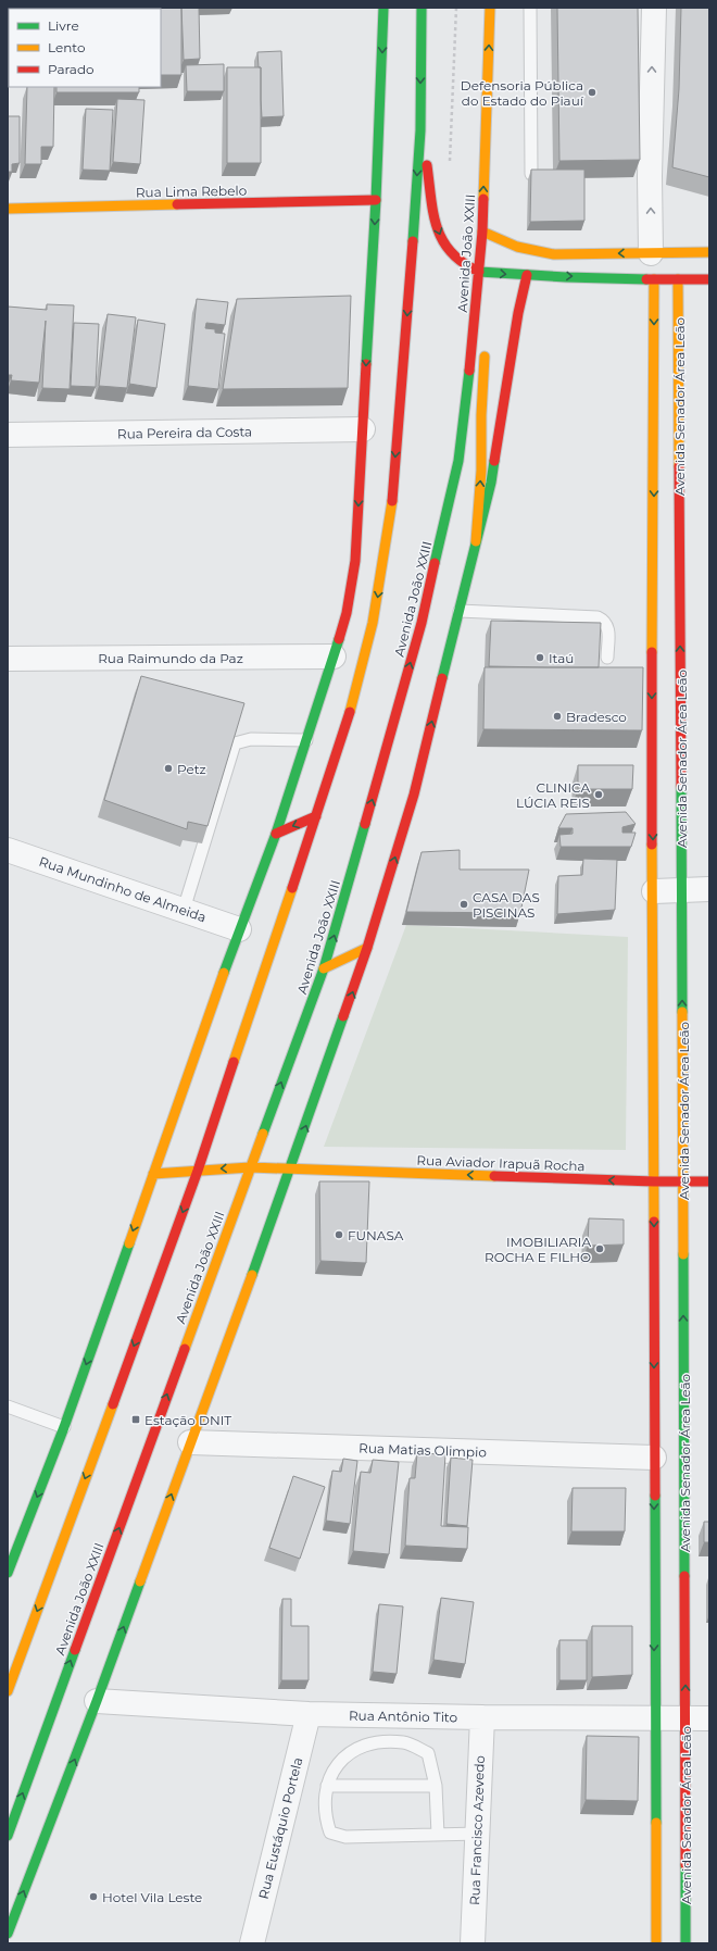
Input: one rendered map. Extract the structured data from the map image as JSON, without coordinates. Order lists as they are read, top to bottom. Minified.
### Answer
{"streets":{"street":["Rua Lima Rebelo","Avenida João XXIII","Avenida Senador Área Leão","Rua Pereira da Costa","Rua Raimundo da Paz","Rua Mundinho de Almeida","Rua Aviador Irapuã Rocha","Rua Matias Olimpio","Rua Antônio Tito","Rua Eustáquio Portela","Rua Francisco Azevedo"]},"crossings":[["Avenida João XXIII","Rua Aviador Irapuã Rocha"],["Avenida Senador Área Leão","Rua Aviador Irapuã Rocha"],["Avenida Senador Área Leão","Rua Matias Olimpio"],["Avenida Senador Área Leão","Rua Antônio Tito"],["Rua Antônio Tito","Rua Eustáquio Portela"],["Rua Antônio Tito","Rua Francisco Azevedo"]],"one_way":["Rua Aviador Irapuã Rocha"],"places":{"other":["Defensoria Pública do Estado do Piauí","Itaú","Bradesco","Petz","CLINICA LÚCIA REIS","CASA DAS PISCINAS","FUNASA","IMOBILIARIA ROCHA E FILHO","Hotel Vila Leste"],"transit":["Estação DNIT"]},"legend":["Livre","Lento","Parado"]}
